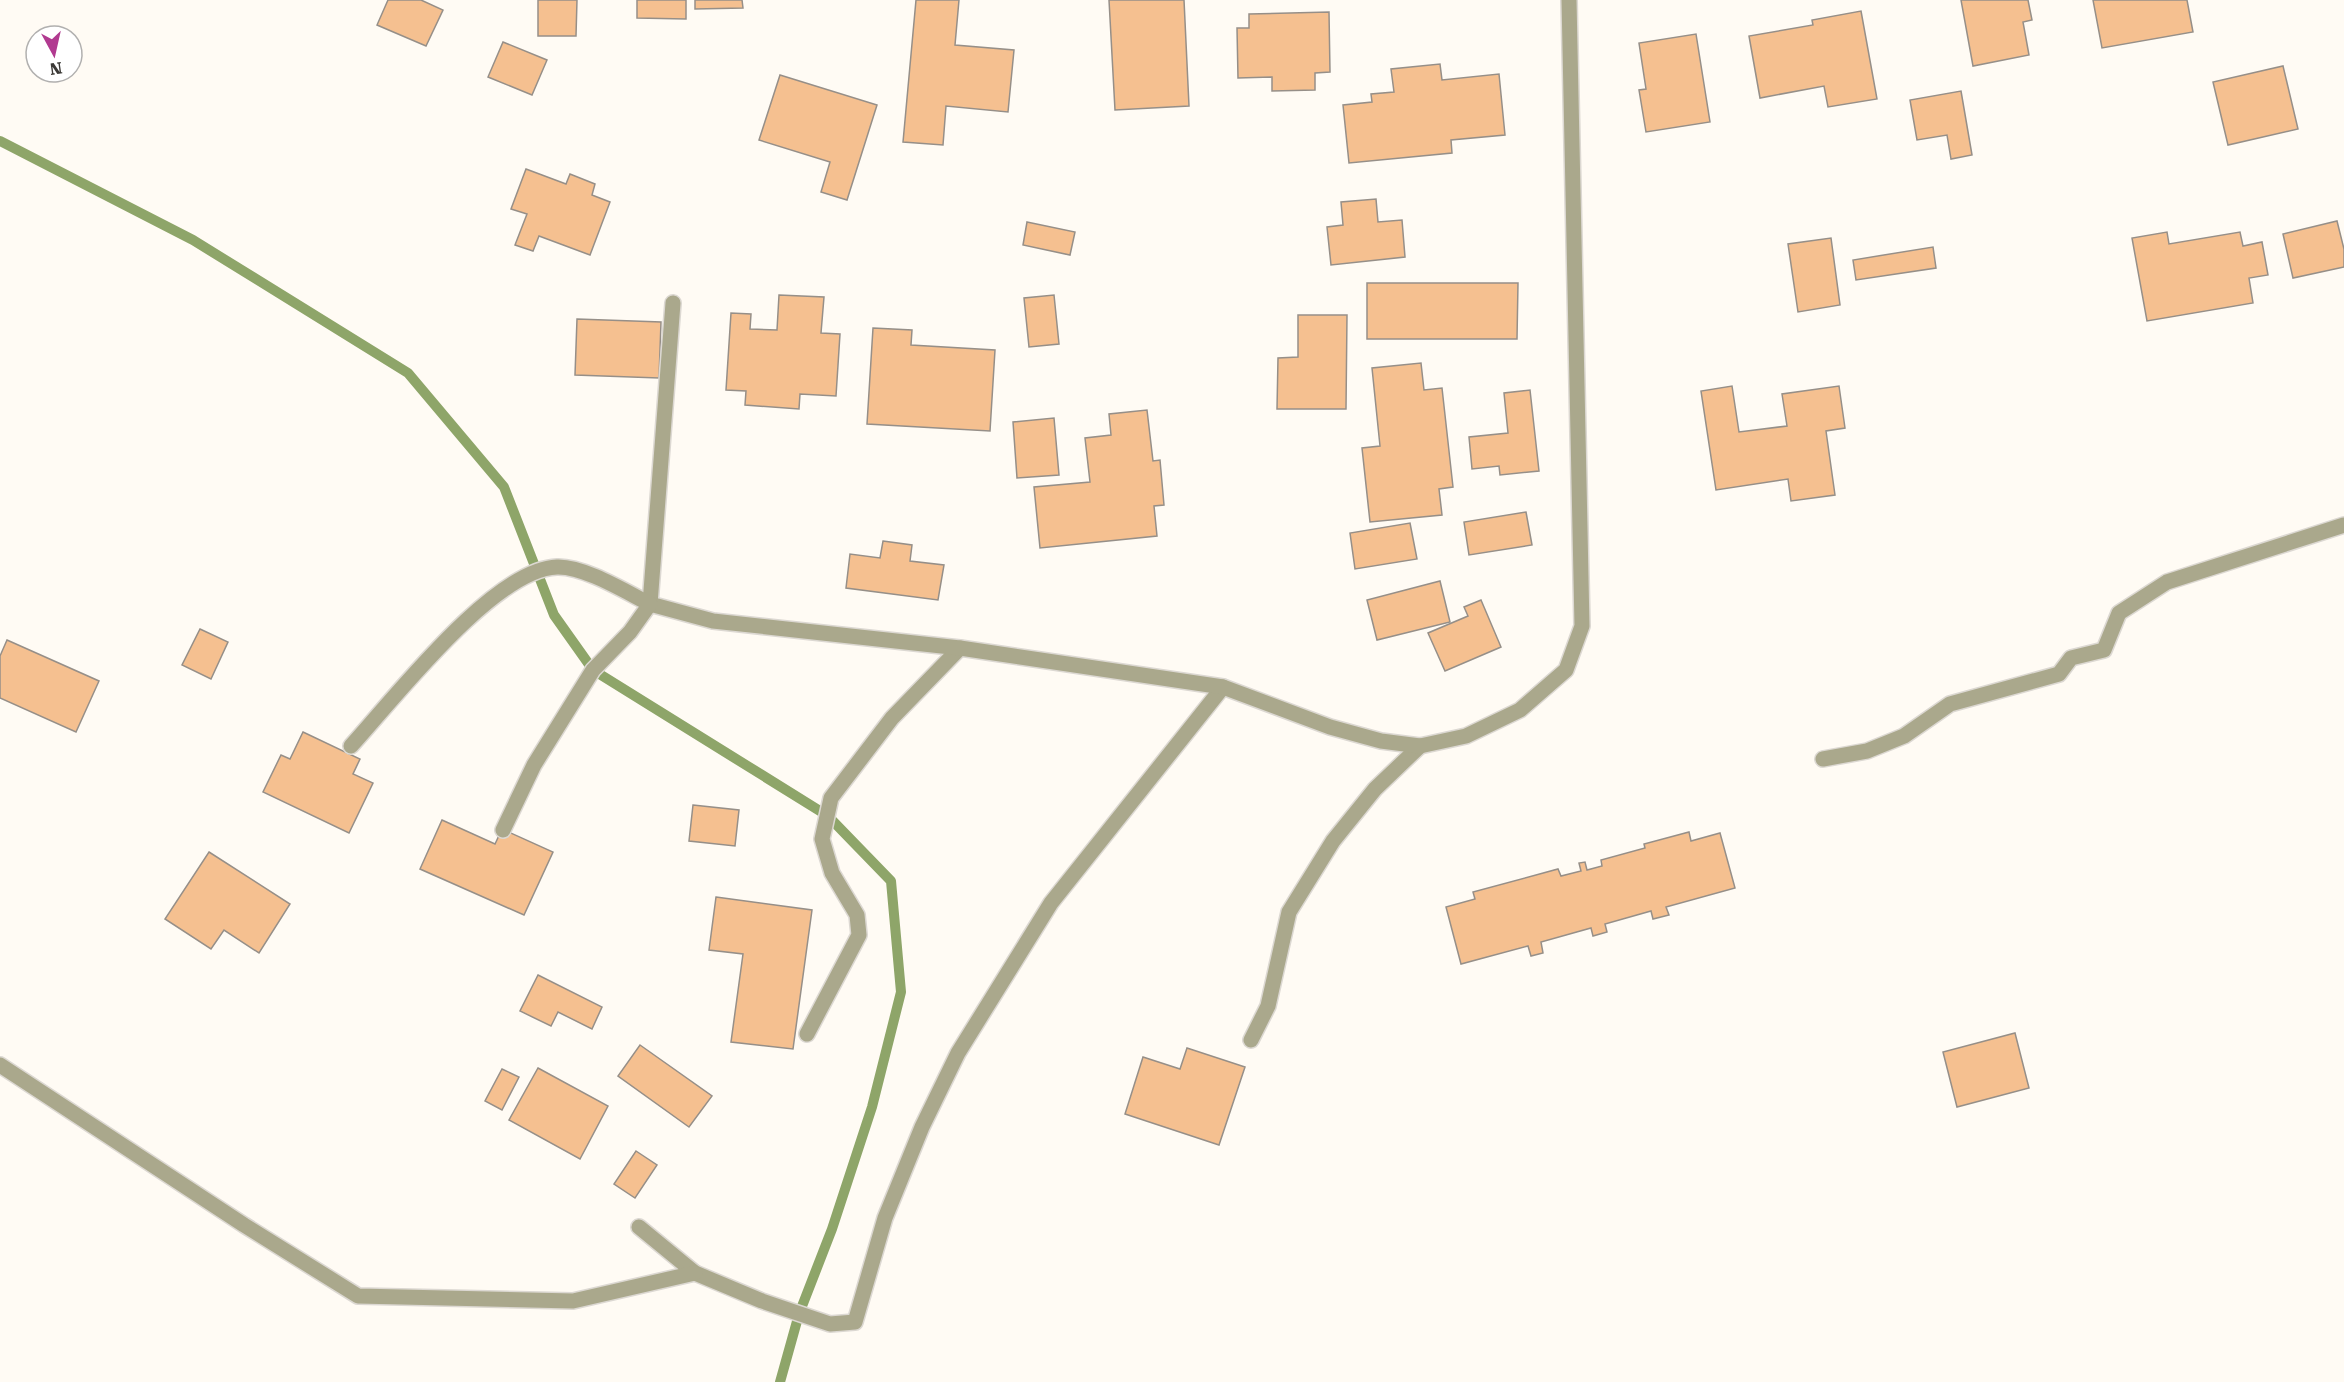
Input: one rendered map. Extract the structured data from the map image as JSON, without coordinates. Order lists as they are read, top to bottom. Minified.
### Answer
{"north":"bottom"}
